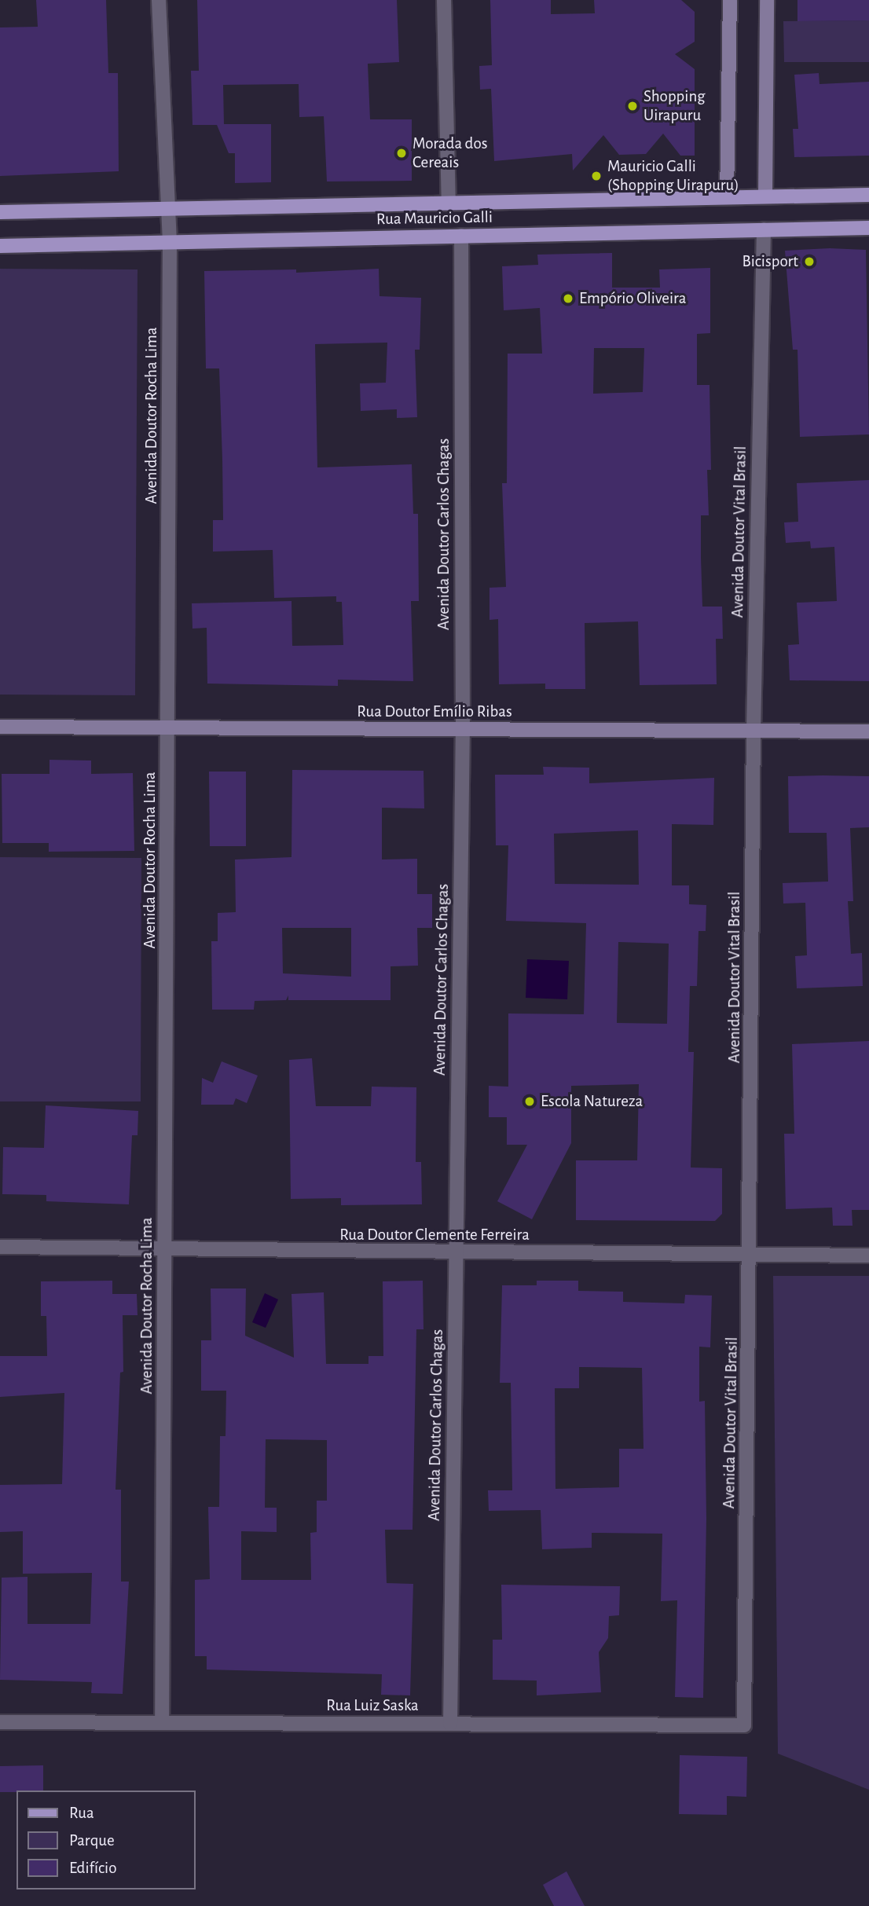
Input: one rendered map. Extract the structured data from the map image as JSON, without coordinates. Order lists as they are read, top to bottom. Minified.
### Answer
{"streets":{"main road":["Rua Mauricio Galli"],"street":["Avenida Doutor Rocha Lima","Avenida Doutor Vital Brasil","Avenida Doutor Carlos Chagas","Rua Doutor Emílio Ribas","Rua Doutor Clemente Ferreira","Rua Luiz Saska"]},"crossings":[["Rua Mauricio Galli","Avenida Doutor Rocha Lima"],["Rua Mauricio Galli","Avenida Doutor Vital Brasil"],["Rua Mauricio Galli","Avenida Doutor Carlos Chagas"],["Avenida Doutor Rocha Lima","Rua Doutor Emílio Ribas"],["Avenida Doutor Rocha Lima","Rua Doutor Clemente Ferreira"],["Avenida Doutor Rocha Lima","Rua Luiz Saska"],["Avenida Doutor Vital Brasil","Rua Doutor Emílio Ribas"],["Avenida Doutor Vital Brasil","Rua Doutor Clemente Ferreira"],["Avenida Doutor Vital Brasil","Rua Luiz Saska"],["Avenida Doutor Carlos Chagas","Rua Doutor Emílio Ribas"],["Avenida Doutor Carlos Chagas","Rua Doutor Clemente Ferreira"],["Avenida Doutor Carlos Chagas","Rua Luiz Saska"]],"places":["Shopping Uirapuru","Morada dos Cereais","Mauricio Galli (Shopping Uirapuru)","Bicisport","Empório Oliveira","Escola Natureza"],"legend":["Rua","Parque","Edifício"]}
